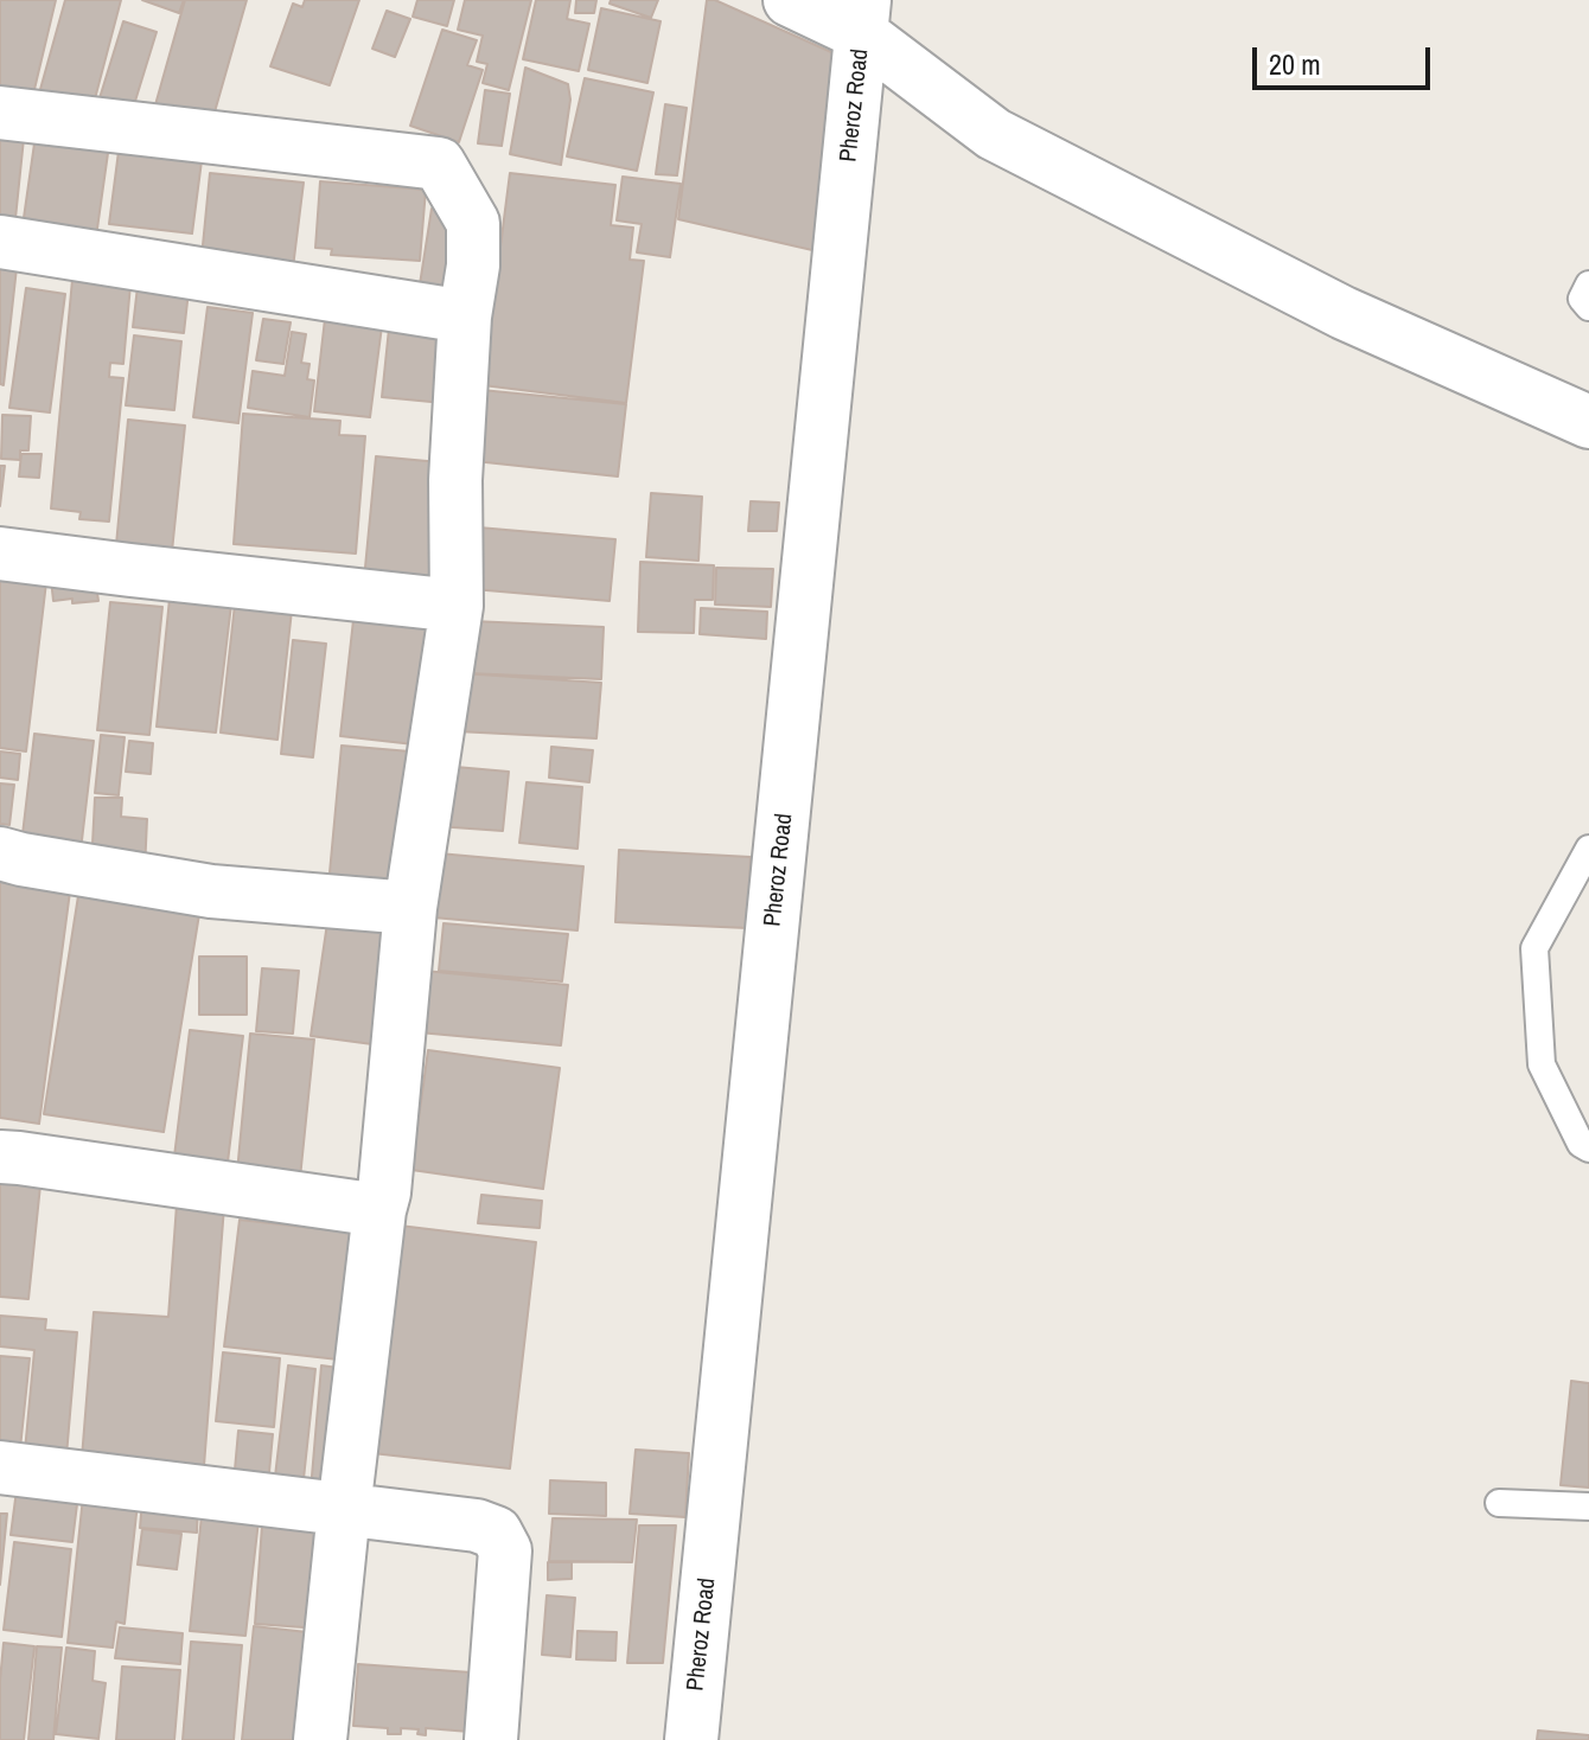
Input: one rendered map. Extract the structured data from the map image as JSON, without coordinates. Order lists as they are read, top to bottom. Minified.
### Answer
{"streets":{"street":["Pheroz Road"]},"scale_bar":"20 m"}
